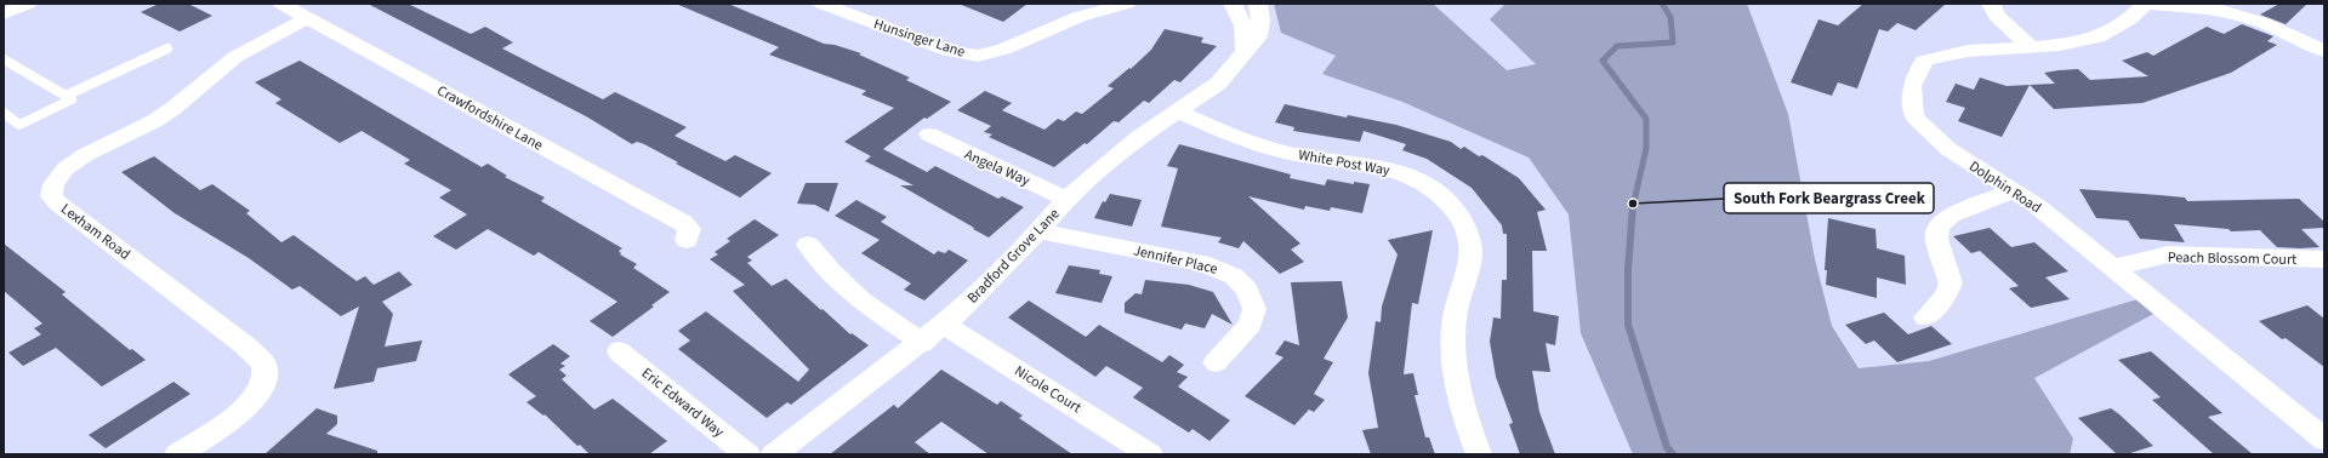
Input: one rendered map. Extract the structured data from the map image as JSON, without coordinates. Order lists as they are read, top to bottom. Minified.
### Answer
{"streets":{"street":["Hunsinger Lane","Crawfordshire Lane","White Post Way","Angela Way","Dolphin Road","Lexham Road","Bradford Grove Lane","Peach Blossom Court","Jennifer Place","Nicole Court","Eric Edward Way"]},"crossings":[["Crawfordshire Lane","Lexham Road"],["White Post Way","Bradford Grove Lane"],["Angela Way","Bradford Grove Lane"],["Dolphin Road","Peach Blossom Court"],["Bradford Grove Lane","Jennifer Place"],["Bradford Grove Lane","Nicole Court"]],"places":["South Fork Beargrass Creek"]}
